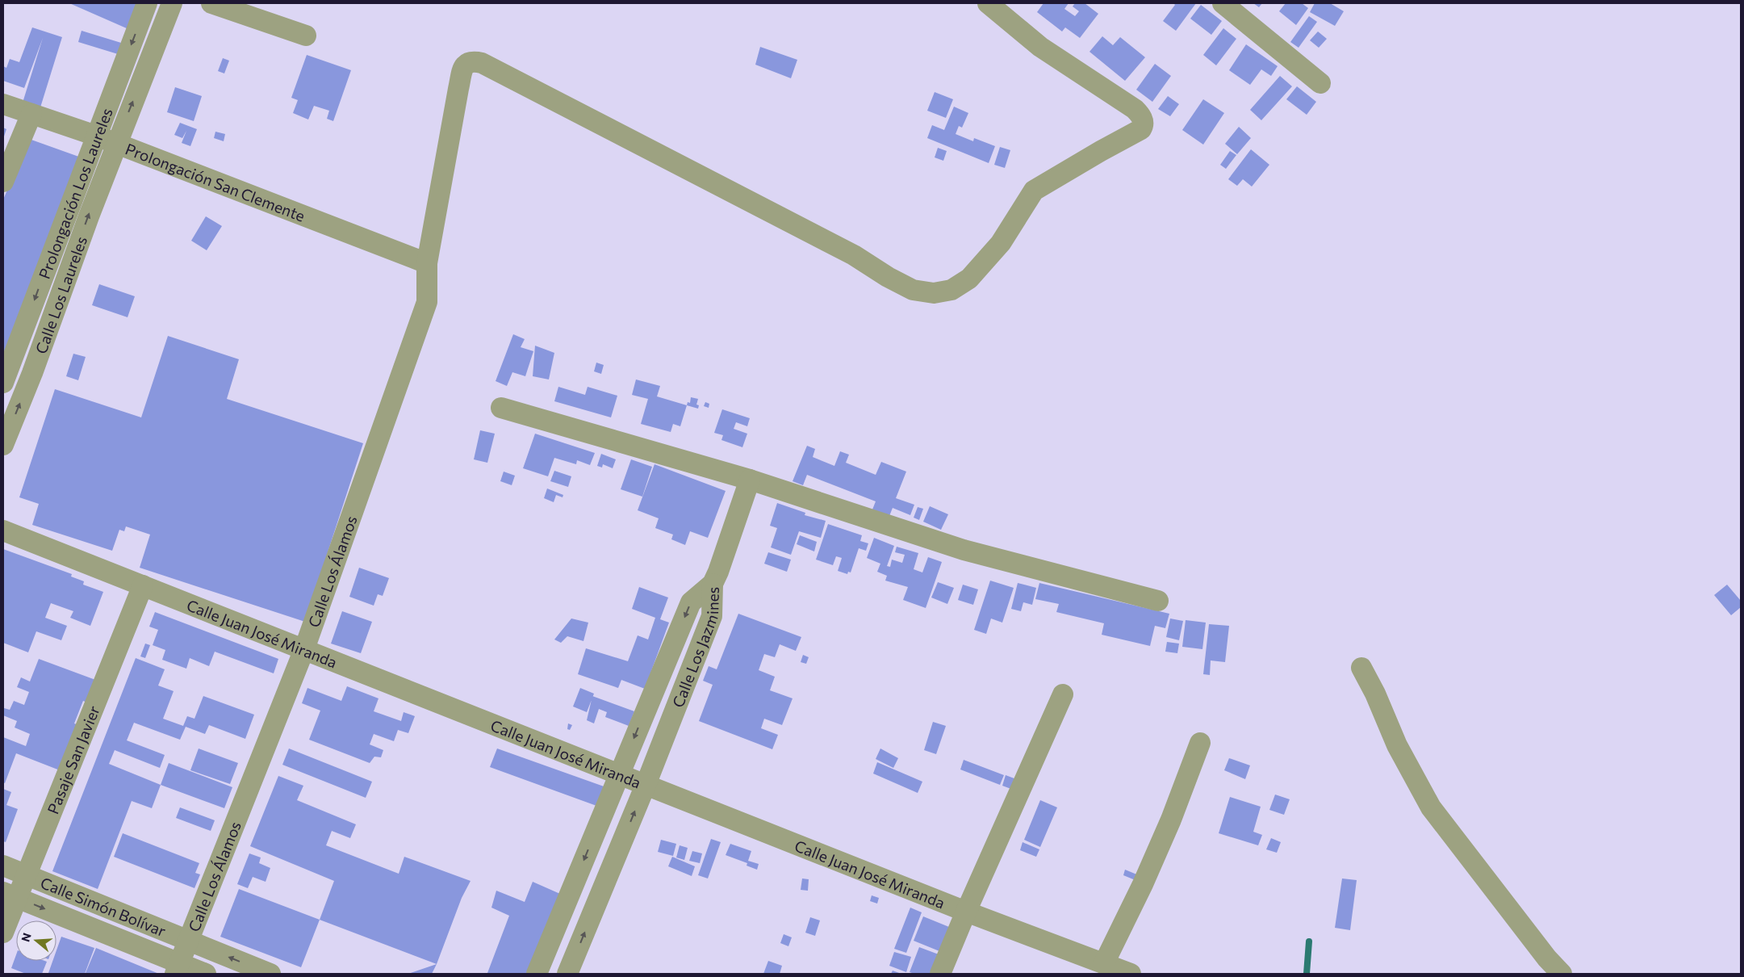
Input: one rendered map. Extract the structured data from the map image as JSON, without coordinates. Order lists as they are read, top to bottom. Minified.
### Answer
{"streets":{"street":["Prolongación San Clemente","Prolongación Los Laureles","Calle Los Laureles","Calle Los Álamos","Calle Juan José Miranda","Calle Los Jazmines","Pasaje San Javier","Calle Simón Bolívar"]},"crossings":[["Prolongación San Clemente","Prolongación Los Laureles"],["Prolongación San Clemente","Calle Los Laureles"],["Prolongación San Clemente","Calle Los Álamos"],["Prolongación Los Laureles","Calle Los Laureles"],["Calle Los Álamos","Calle Juan José Miranda"],["Calle Los Álamos","Calle Simón Bolívar"],["Calle Juan José Miranda","Calle Los Jazmines"],["Calle Juan José Miranda","Pasaje San Javier"],["Pasaje San Javier","Calle Simón Bolívar"]],"one_way":["Calle Los Laureles"],"north":"left"}
